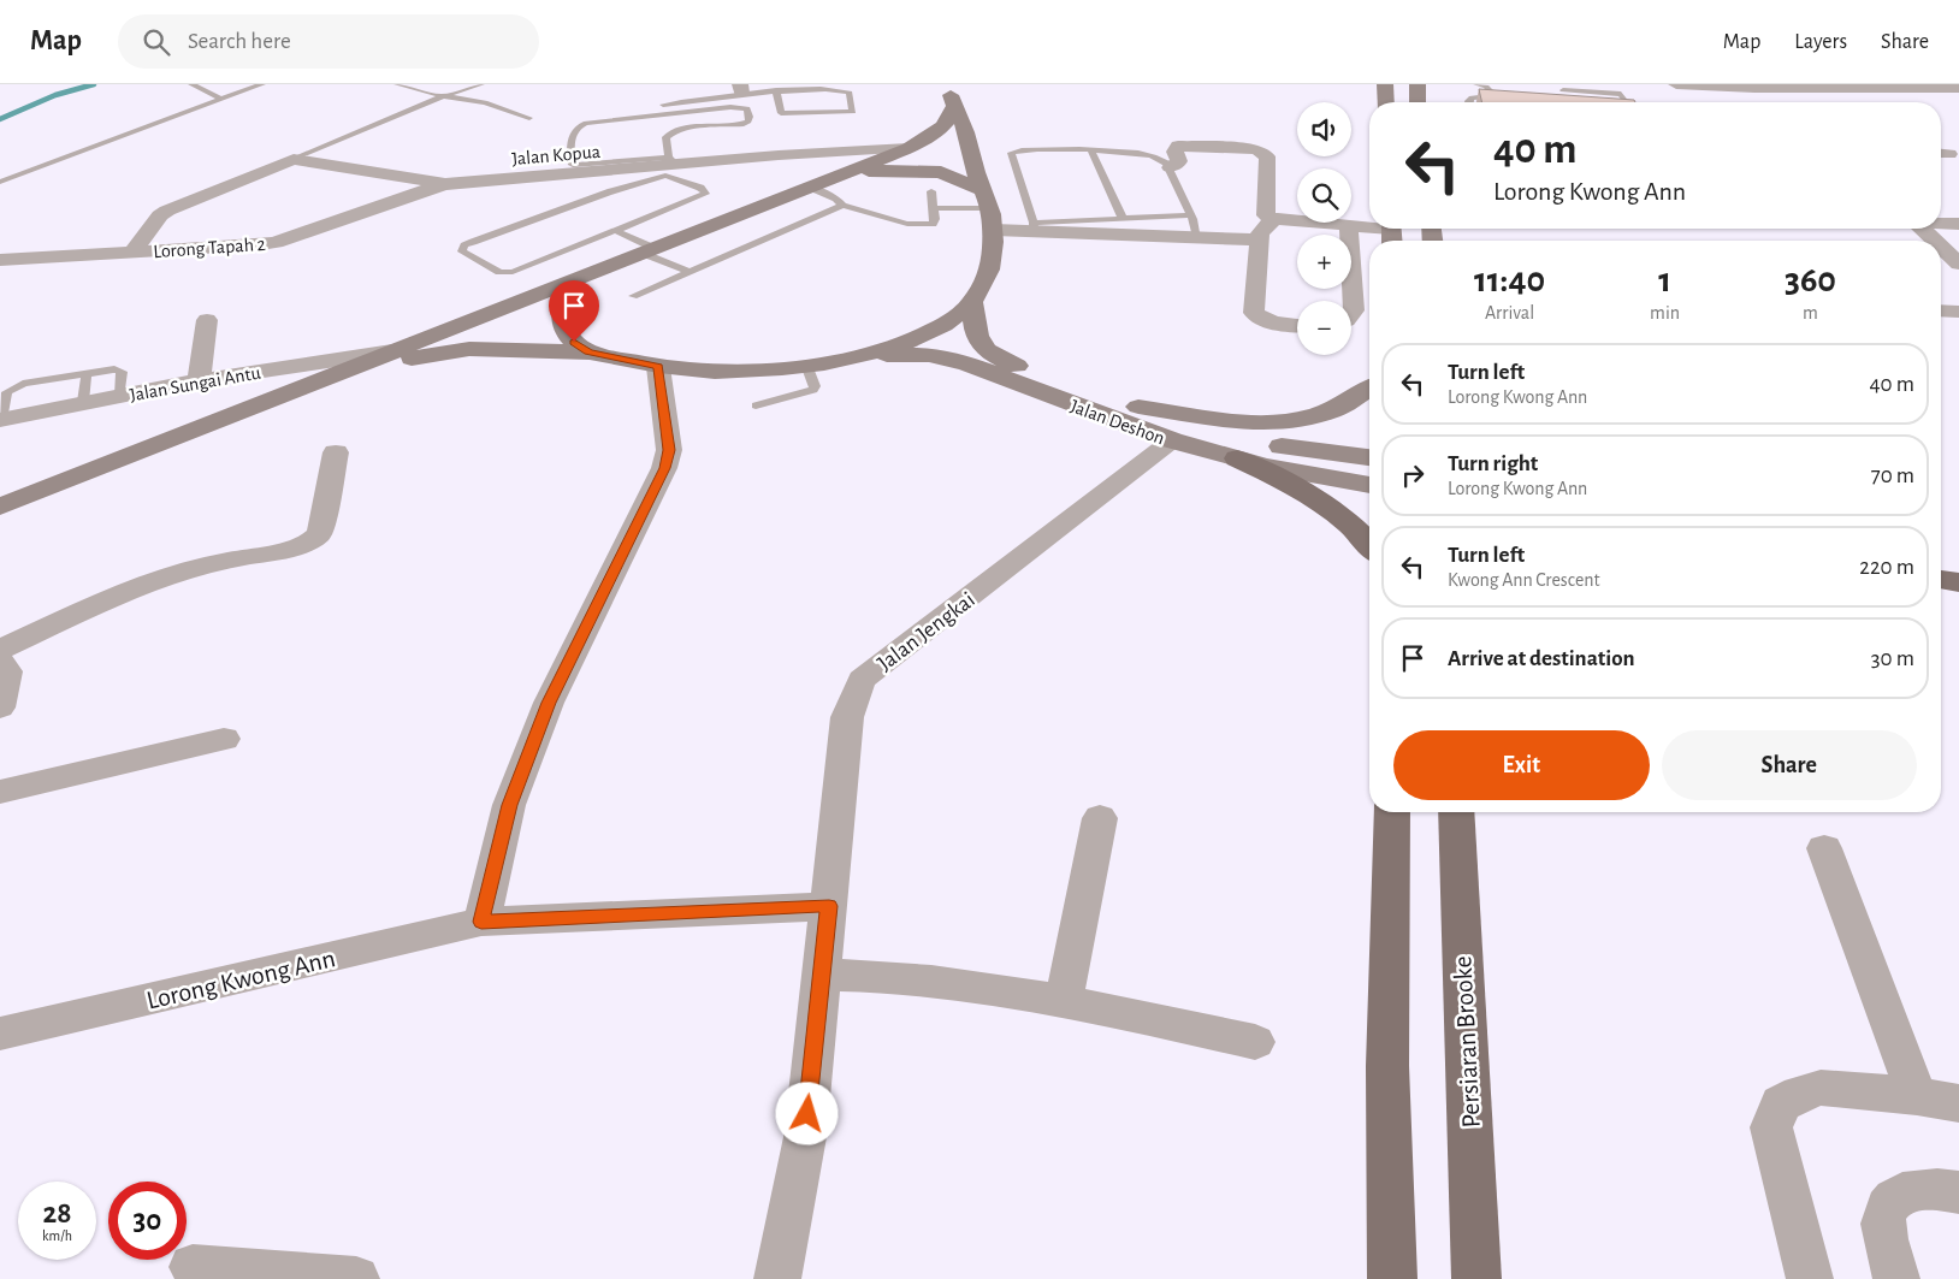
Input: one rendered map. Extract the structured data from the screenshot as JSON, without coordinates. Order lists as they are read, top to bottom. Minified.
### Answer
{"streets":{"main road":["Jalan Deshon","Persiaran Brooke"],"street":["Jalan Kopua","Lorong Tapah 2","Jalan Sungai Antu","Jalan Jengkai","Lorong Kwong Ann"]},"crossings":[["Jalan Kopua","Lorong Tapah 2"],["Jalan Deshon","Jalan Jengkai"],["Jalan Jengkai","Lorong Kwong Ann"]],"page":{"header":"Map","search":"Search here","nav":["Map","Layers","Share"],"map_buttons":["+","−"],"turn":["40 m","Lorong Kwong Ann"],"eta":["11:40","Arrival","1","min","360","m"],"list":[{"name":"Turn left","note":"Lorong Kwong Ann","value":"40 m"},{"name":"Turn right","note":"Lorong Kwong Ann","value":"70 m"},{"name":"Turn left","note":"Kwong Ann Crescent","value":"220 m"},{"name":"Arrive at destination","value":"30 m"}],"buttons":["Exit","Share"],"speed":"28 km/h","limit":"30"}}
